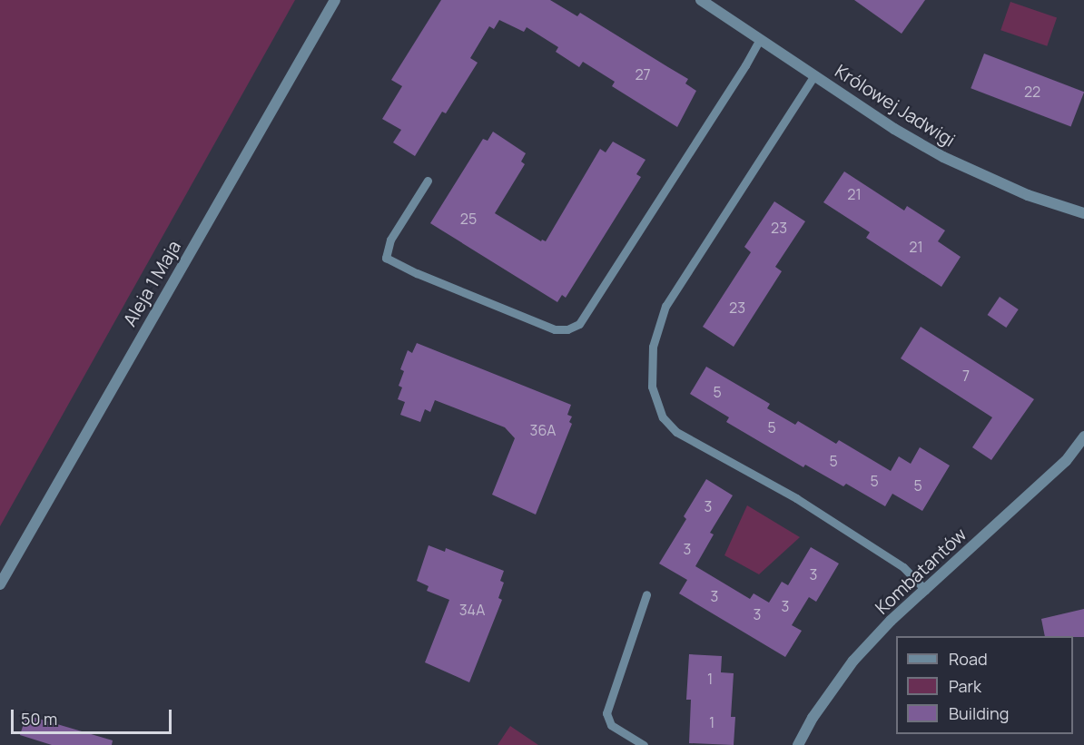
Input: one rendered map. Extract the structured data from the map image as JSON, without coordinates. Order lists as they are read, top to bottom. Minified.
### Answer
{"streets":{"street":["Królowej Jadwigi","Aleja 1 Maja","Kombatantów"]},"house_numbers":["27","22","21","25","23","21","23","7","5","5","36A","5","5","5","3","3","3","3","3","34A","3","1","1"],"legend":["Road","Park","Building"],"scale_bar":"50 m"}
